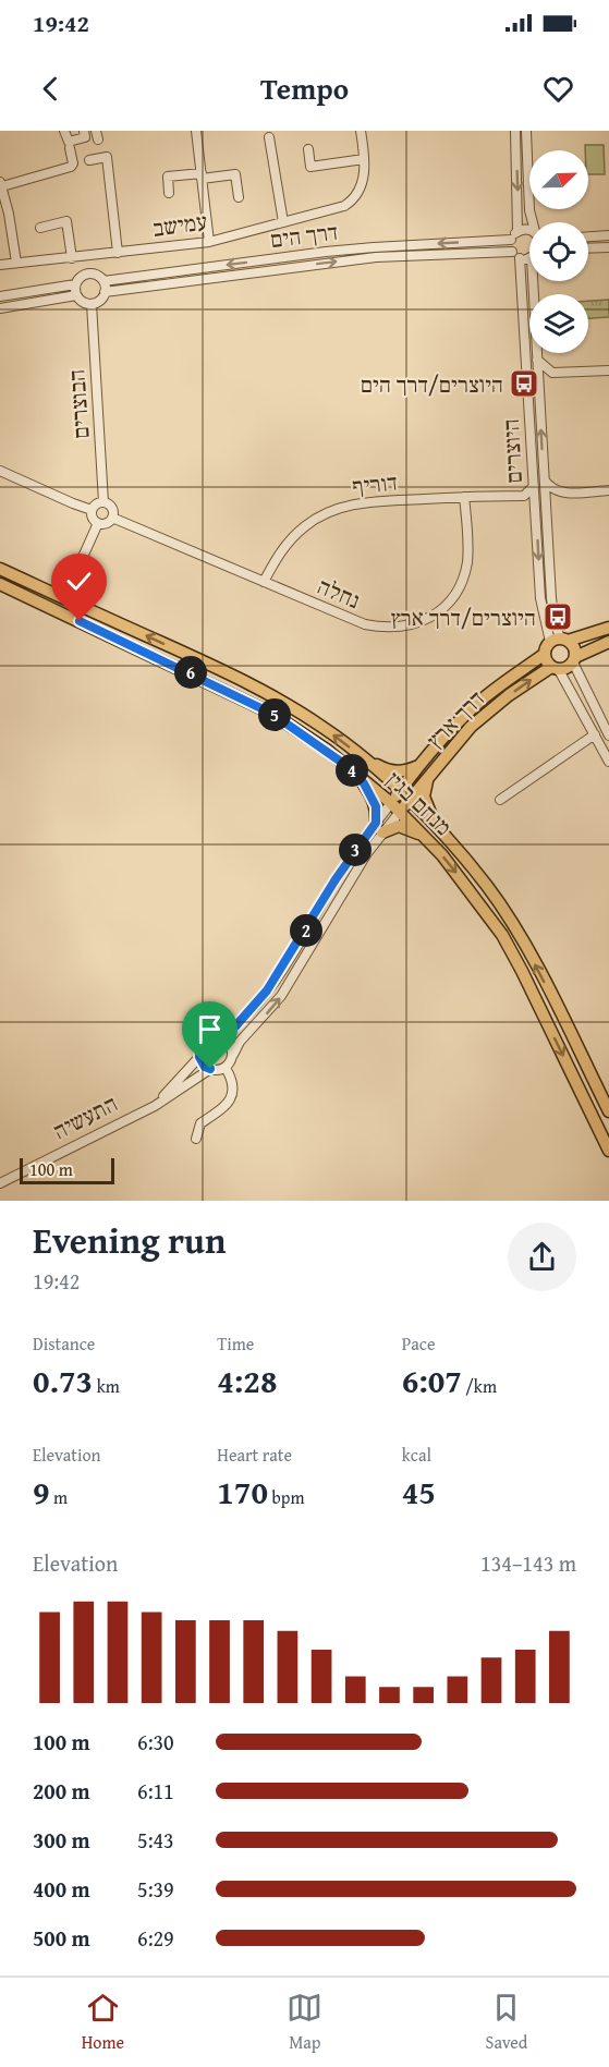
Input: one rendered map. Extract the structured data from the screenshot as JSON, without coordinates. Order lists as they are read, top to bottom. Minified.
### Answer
{"streets":{"main road":["דרך ארץ","מנחם בגין"],"street":["עמישב","דרך הים","הבוצרים","היוצרים","דוריף","נחלה","התעשיה"]},"crossings":[["דרך הים","הבוצרים"],["דרך הים","היוצרים"],["הבוצרים","נחלה"],["היוצרים","דרך ארץ"],["דוריף","נחלה"],["דרך ארץ","מנחם בגין"]],"places":{"bus stop":["היוצרים/דרך הים","היוצרים/דרך ארץ"]},"scale_bar":"100 m","north":"top right","page":{"status":"19:42","header":"Tempo","pins":["6","5","4","3","2"],"scale":"100 m","heading":["Evening run","19:42"],"stats":[["Distance","0.73 km"],["Time","4:28"],["Pace","6:07 /km"],["Elevation","9 m"],["Heart rate","170 bpm"],["kcal","45"]],"chart":["Elevation","134–143 m"],"list":[{"name":"100 m","note":"6:30"},{"name":"200 m","note":"6:11"},{"name":"300 m","note":"5:43"},{"name":"400 m","note":"5:39"},{"name":"500 m","note":"6:29"}],"tabs":["Home","Map","Saved"]}}
